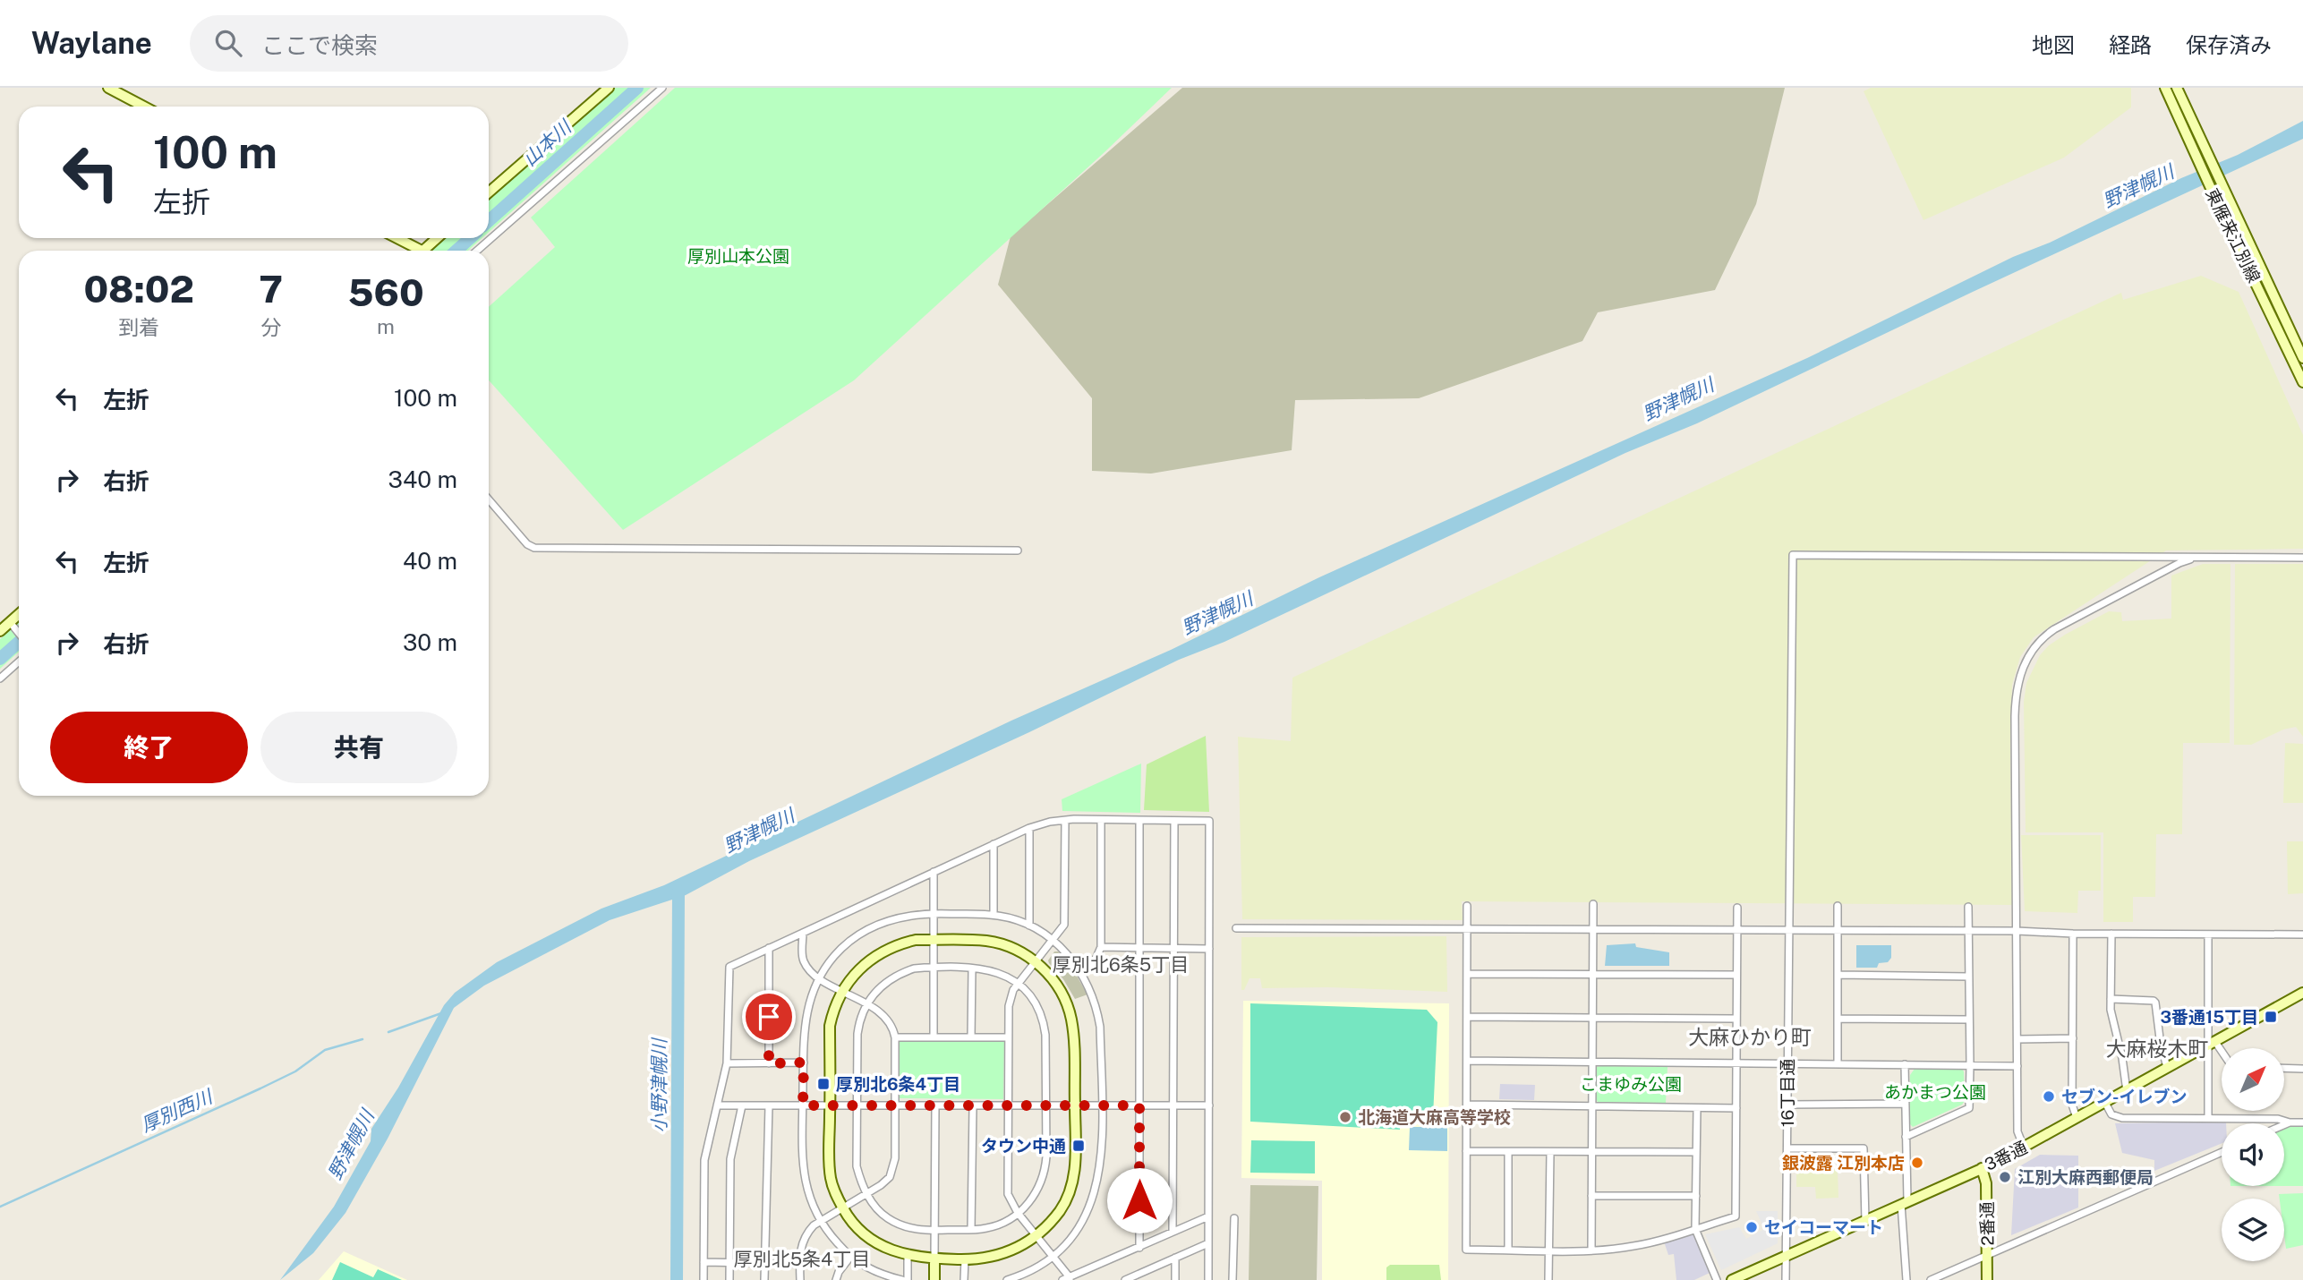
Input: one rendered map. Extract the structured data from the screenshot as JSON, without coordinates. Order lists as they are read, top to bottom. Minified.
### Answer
{"streets":{"street":["東雁来江別線","16丁目通","3番通","2番通"]},"crossings":[["16丁目通","3番通"],["3番通","2番通"]],"districts":["厚別北6条5丁目","大麻ひかり町","大麻桜木町","厚別北5条4丁目"],"water":["山本川","野津幌川","小野津幌川","厚別西川"],"parks":["厚別山本公園","こまゆみ公園","あかまつ公園"],"places":{"transit":["3番通15丁目","厚別北6条4丁目","タウン中通"],"other":["セブン-イレブン","北海道大麻高等学校","銀波露 江別本店","江別大麻西郵便局","セイコーマート"]},"north":"top right","page":{"header":"Waylane","search":"ここで検索","nav":["地図","経路","保存済み"],"turn":["100 m","左折"],"eta":["08:02","到着","7","分","560","m"],"list":[{"name":"左折","value":"100 m"},{"name":"右折","value":"340 m"},{"name":"左折","value":"40 m"},{"name":"右折","value":"30 m"}],"buttons":["終了","共有"]}}
